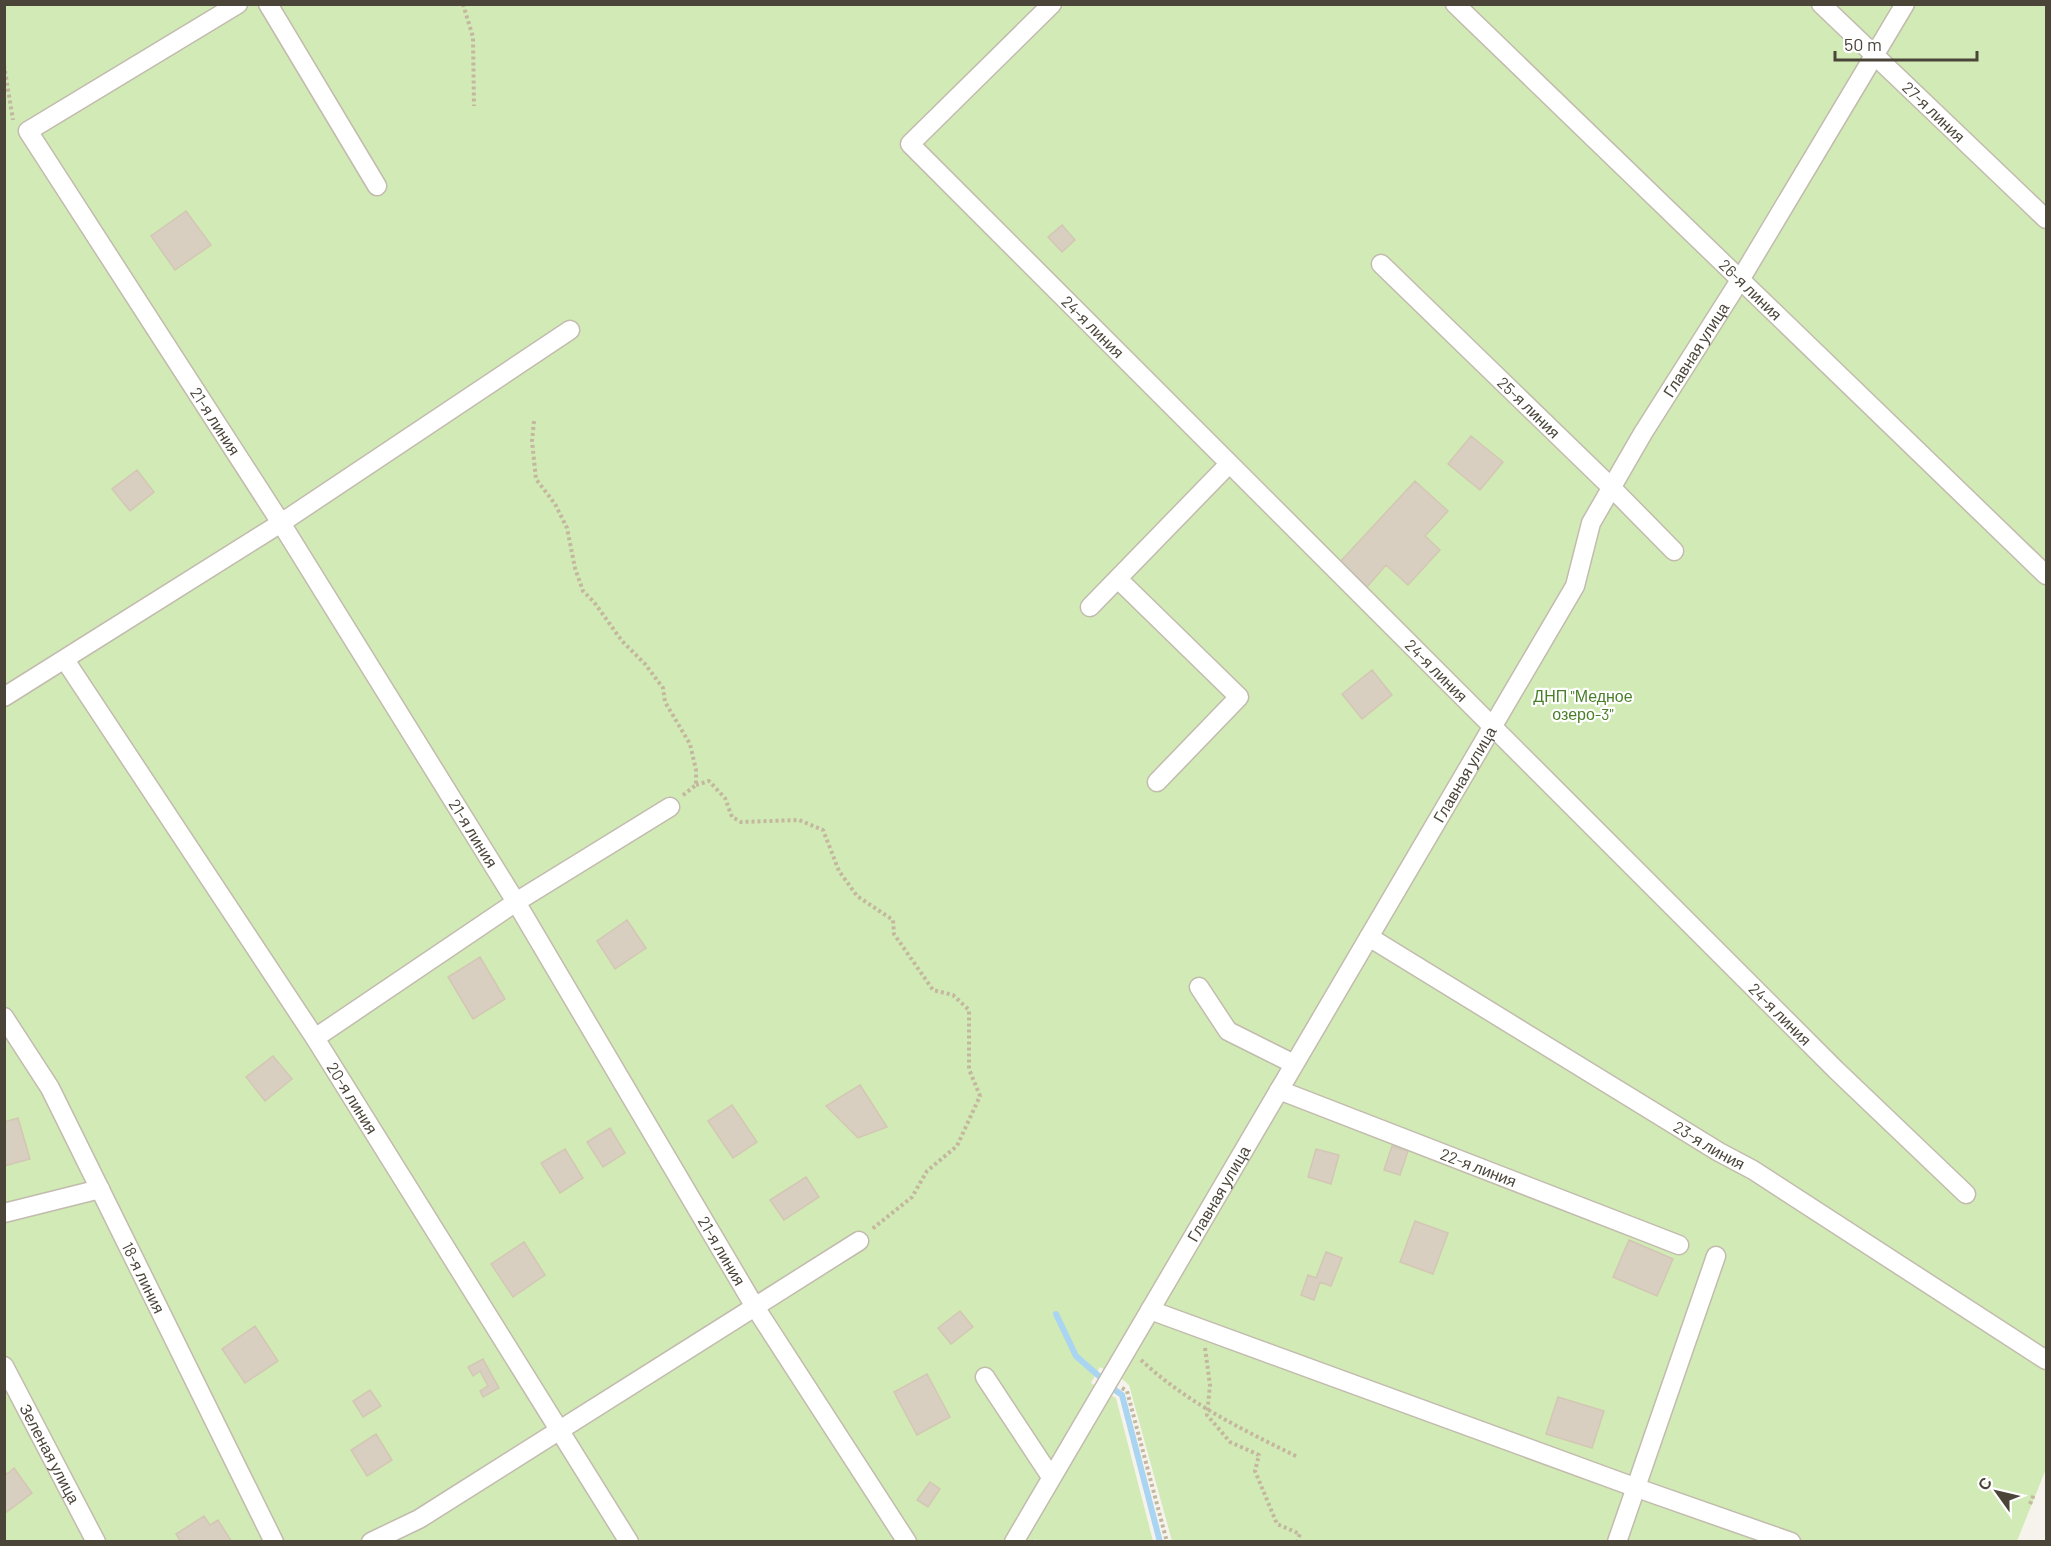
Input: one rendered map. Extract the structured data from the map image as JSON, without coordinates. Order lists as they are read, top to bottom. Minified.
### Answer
{"streets":{"street":["27-я линия","26-я линия","24-я линия","Главная улица","25-я линия","21-я линия","20-я линия","23-я линия","22-я линия","18-я линия","Зеленая улица"]},"crossings":[["27-я линия","Главная улица"],["26-я линия","Главная улица"],["24-я линия","Главная улица"],["Главная улица","25-я линия"],["Главная улица","23-я линия"],["Главная улица","22-я линия"]],"parks":["ДНП \"Медное озеро-3\""],"scale_bar":"50 m","north":"top left"}
